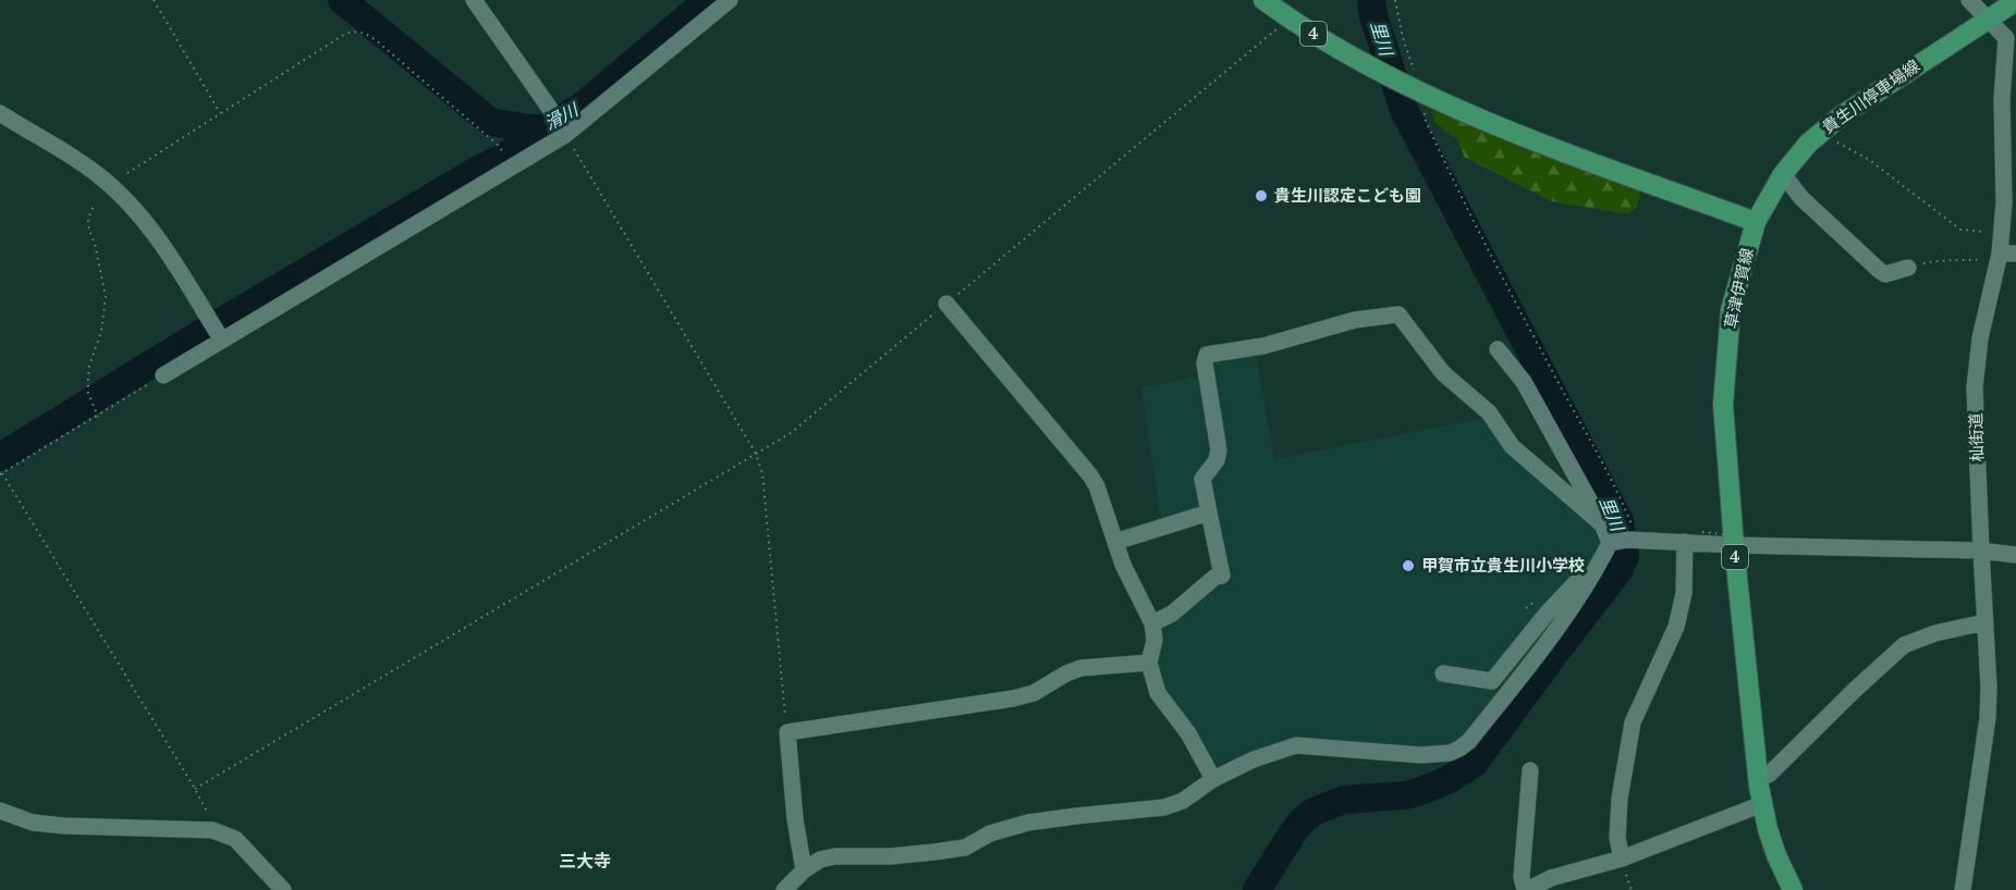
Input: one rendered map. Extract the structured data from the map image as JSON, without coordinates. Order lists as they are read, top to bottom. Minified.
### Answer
{"streets":{"main road":["4","貴生川停車場線","草津伊賀線"],"street":["杣街道"]},"crossings":[["4","貴生川停車場線"],["4","草津伊賀線"],["貴生川停車場線","草津伊賀線"],["貴生川停車場線","杣街道"]],"districts":["三大寺"],"water":["里川","滑川"],"places":["貴生川認定こども園","甲賀市立貴生川小学校"]}
